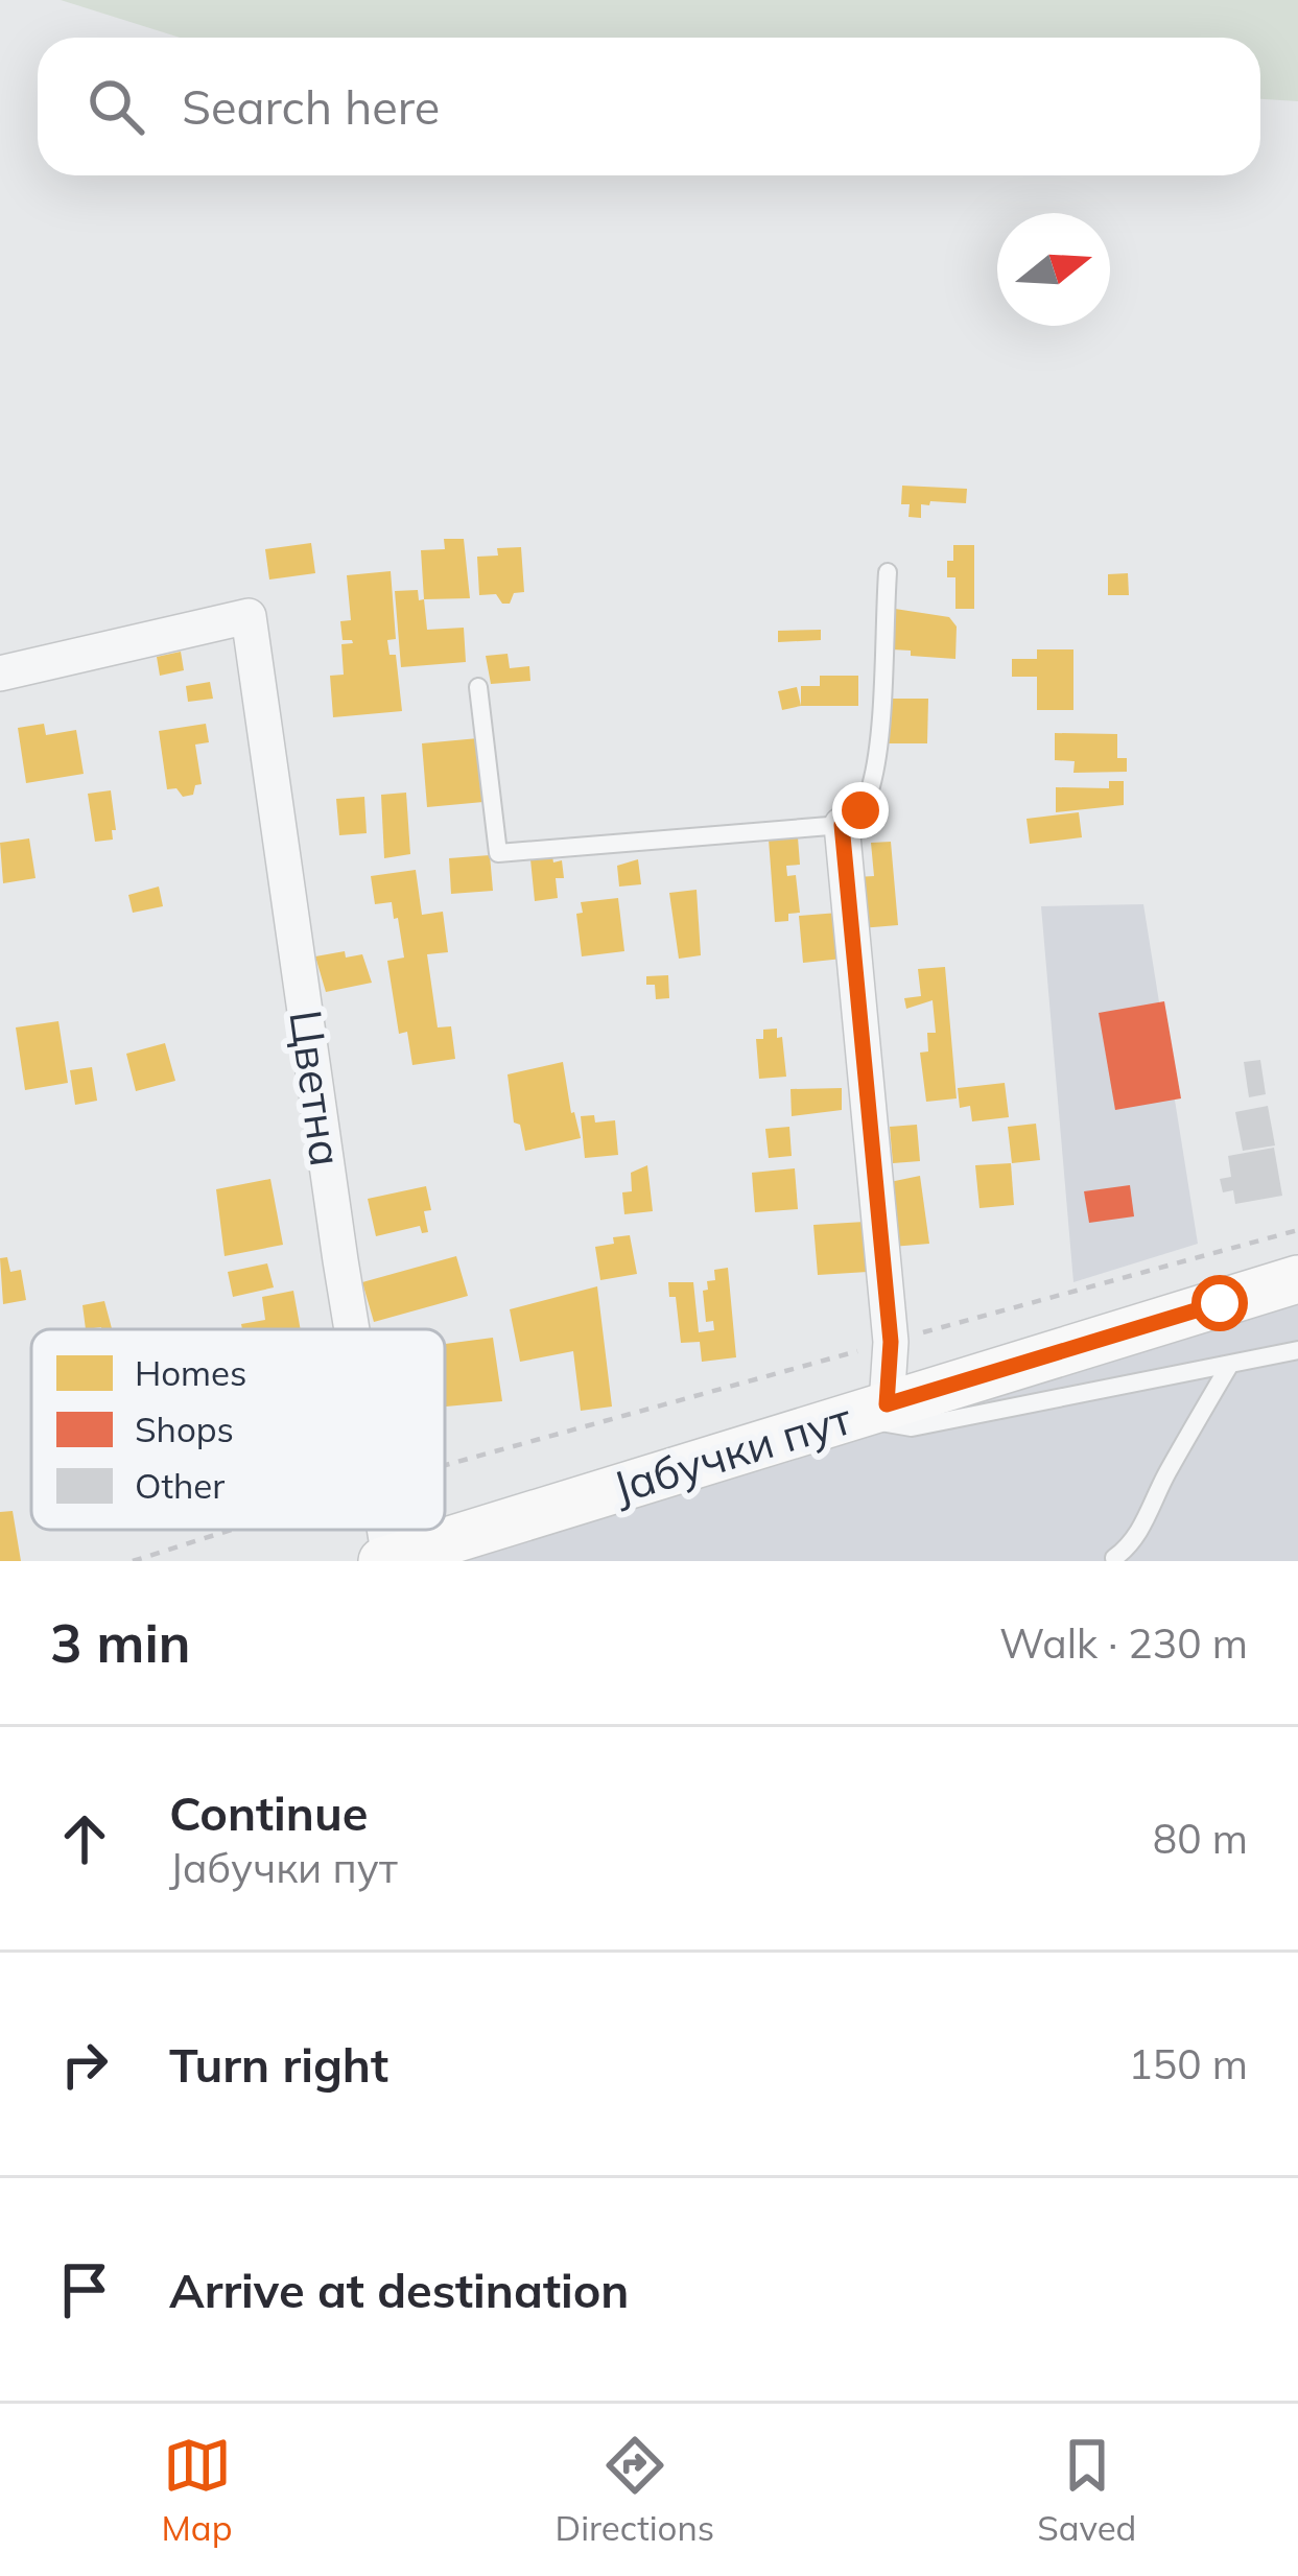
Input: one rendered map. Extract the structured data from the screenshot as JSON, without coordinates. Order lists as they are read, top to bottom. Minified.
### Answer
{"streets":{"main road":["Јабучки пут"],"street":["Цветна"]},"legend":["Homes","Shops","Other"],"north":"right","page":{"search":"Search here","heading":["3 min","Walk · 230 m"],"list":[["Continue","Јабучки пут","80 m"],["Turn right","150 m"],"Arrive at destination"],"nav":["Map","Directions","Saved"]}}
